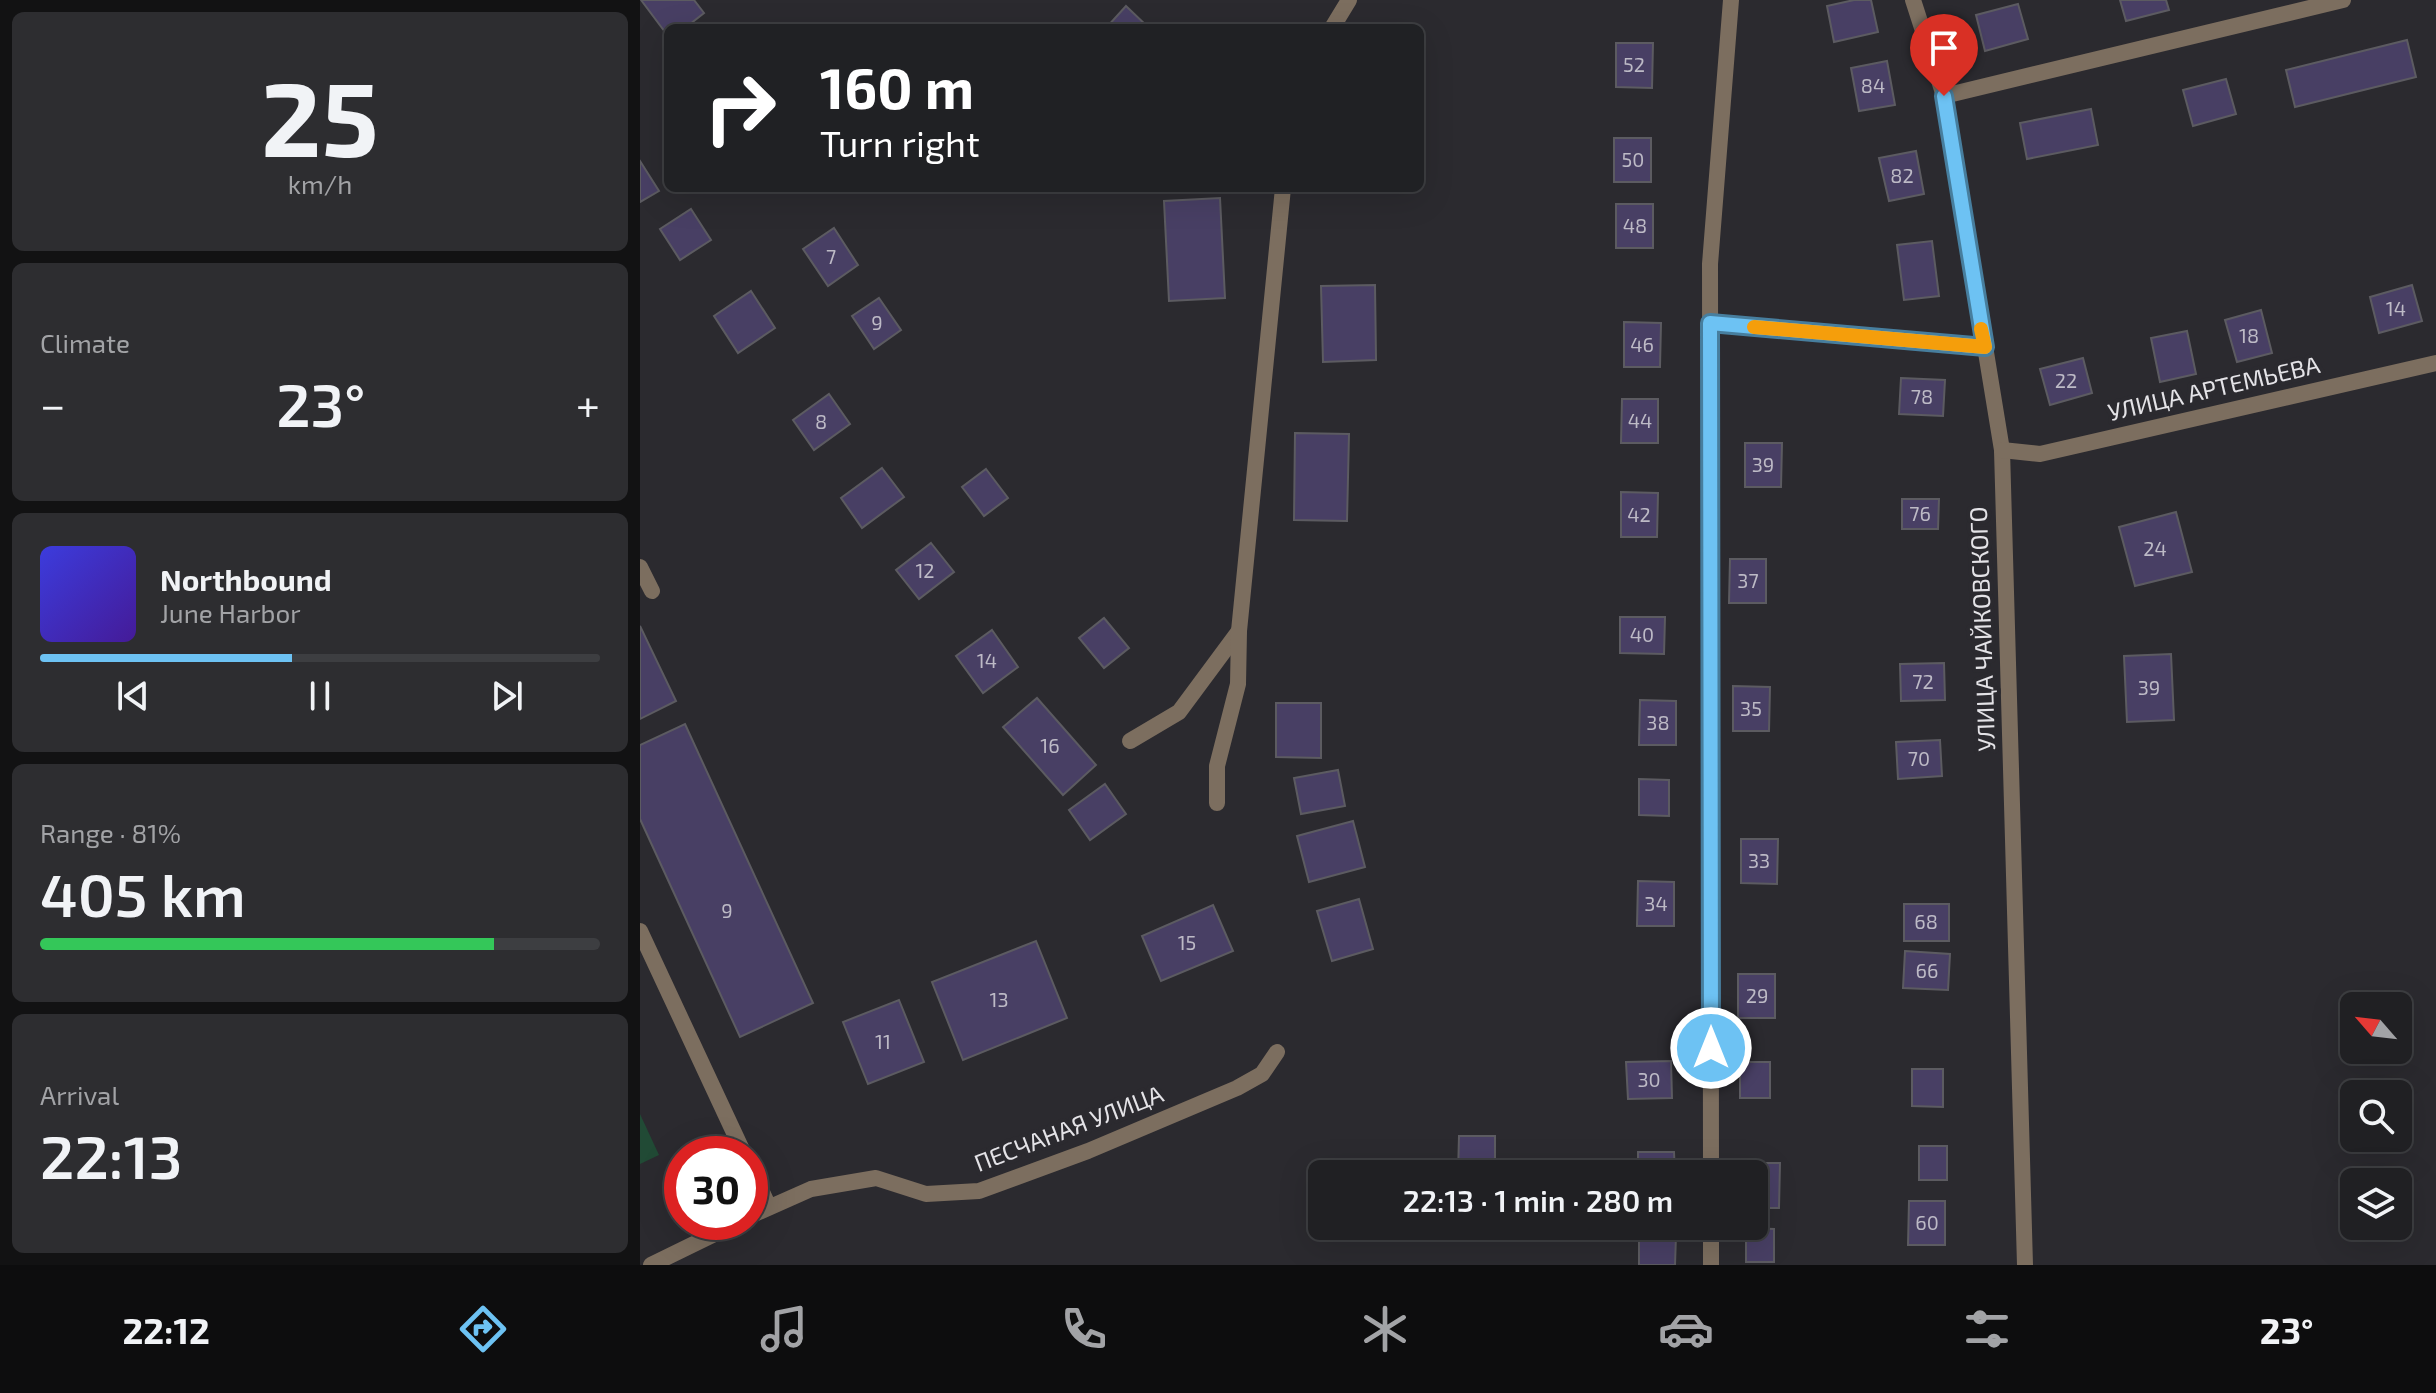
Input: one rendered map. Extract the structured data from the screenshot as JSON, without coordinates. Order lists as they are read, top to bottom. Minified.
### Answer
{"streets":{"street":["УЛИЦА АРТЕМЬЕВА","УЛИЦА ЧАЙКОВСКОГО","ПЕСЧАНАЯ УЛИЦА"]},"crossings":[["УЛИЦА АРТЕМЬЕВА","УЛИЦА ЧАЙКОВСКОГО"]],"house_numbers":["52","84","50","82","48","7","14","9","18","46","22","78","44","8","39","76","42","24","12","37","40","14","72","39","35","38","16","70","33","34","9","68","15","66","29","13","11","30","60"],"north":"top left","page":{"tile":[["25","km/h"],"Climate",["Range · 81%","405 km"],["Arrival","22:13"]],"turn":["160 m","Turn right"],"heat":["−","23°","+"],"song":["Northbound","June Harbor"],"limit":"30","trip":"22:13 · 1 min · 280 m","tabs":["22:12","23°"]}}
